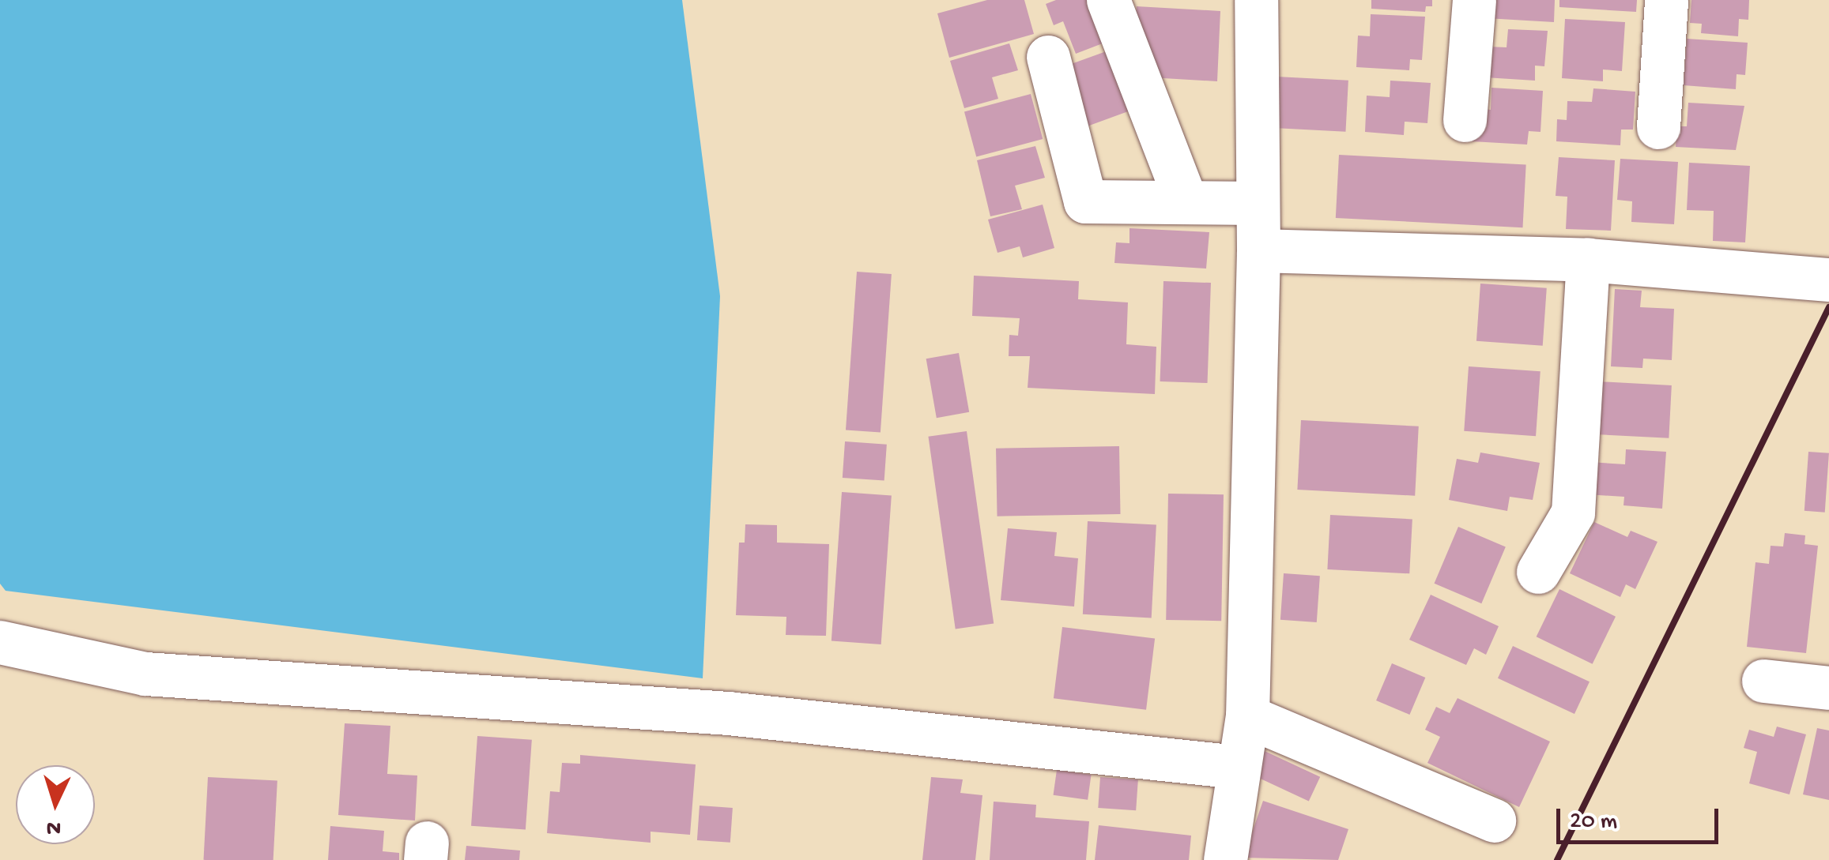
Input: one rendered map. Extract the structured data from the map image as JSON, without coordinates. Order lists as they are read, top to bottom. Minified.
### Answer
{"scale_bar":"20 m","north":"bottom"}
